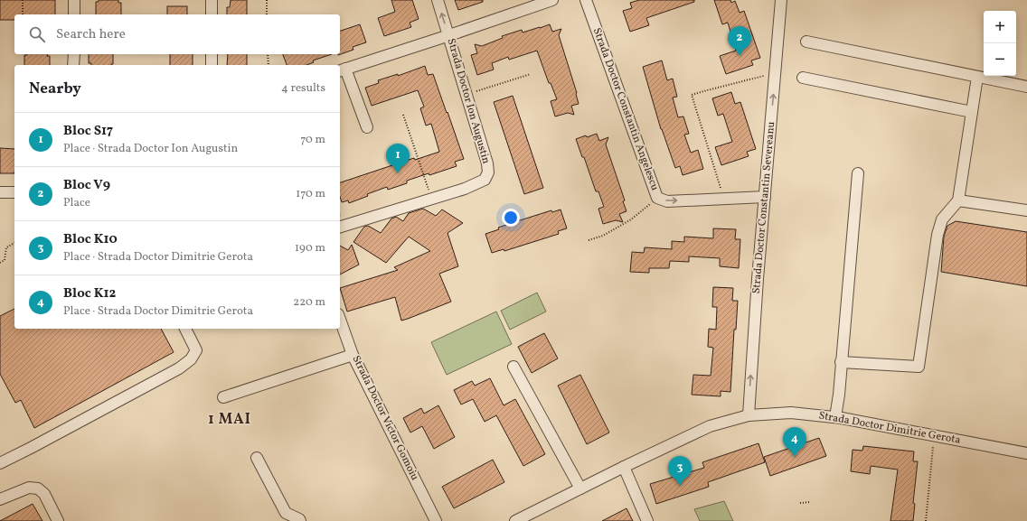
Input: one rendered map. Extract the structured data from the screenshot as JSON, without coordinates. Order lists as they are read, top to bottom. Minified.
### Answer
{"streets":{"street":["Strada Doctor Ion Augustin","Strada Doctor Constantin Angelescu","Strada Doctor Constantin Severeanu","Strada Doctor Victor Gomoiu","Strada Doctor Dimitrie Gerota"]},"crossings":[["Strada Doctor Constantin Angelescu","Strada Doctor Constantin Severeanu"],["Strada Doctor Constantin Severeanu","Strada Doctor Dimitrie Gerota"]],"districts":["1 MAI"],"page":{"map_buttons":["+","−"],"search":"Search here","pins":["2","1","4","3"],"heading":["Nearby","4 results"],"list":[{"mark":"1","name":"Bloc S17","note":"Place · Strada Doctor Ion Augustin","value":"70 m"},{"mark":"2","name":"Bloc V9","note":"Place","value":"170 m"},{"mark":"3","name":"Bloc K10","note":"Place · Strada Doctor Dimitrie Gerota","value":"190 m"},{"mark":"4","name":"Bloc K12","note":"Place · Strada Doctor Dimitrie Gerota","value":"220 m"}]}}
